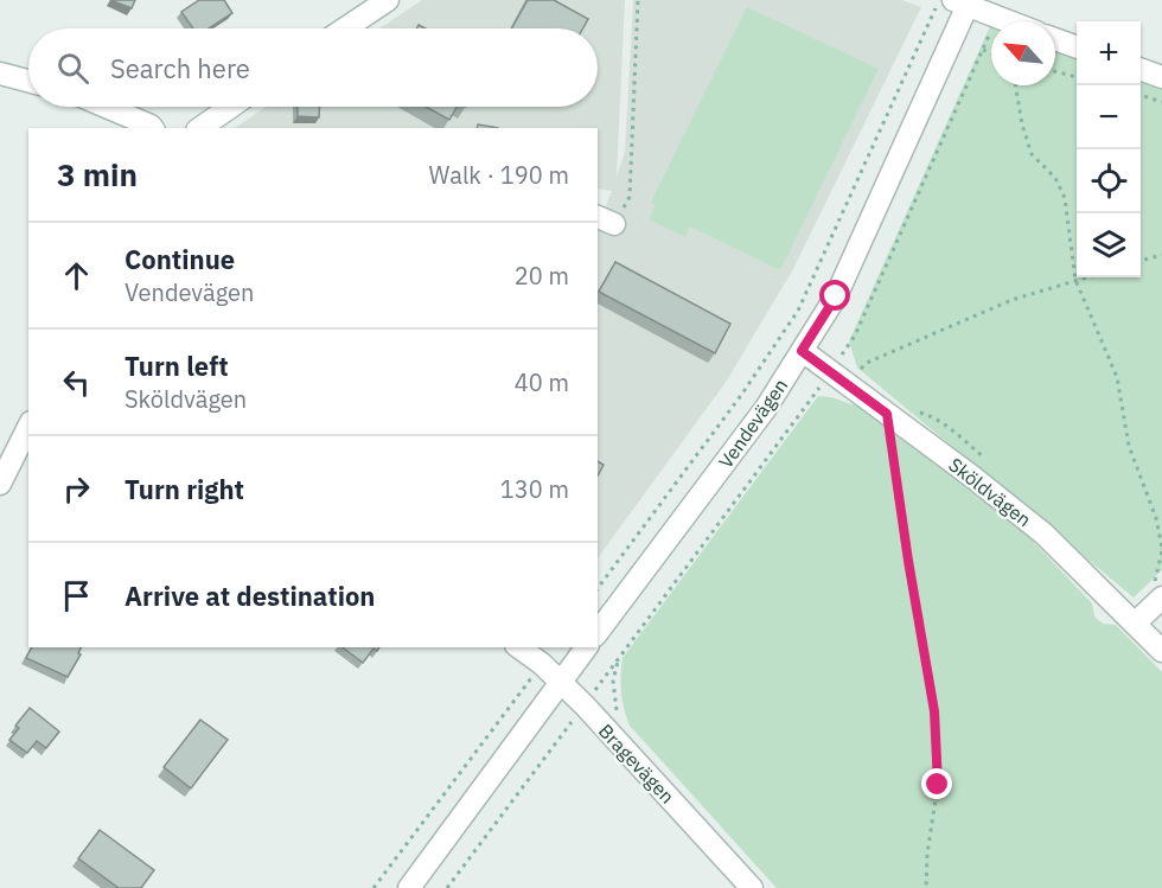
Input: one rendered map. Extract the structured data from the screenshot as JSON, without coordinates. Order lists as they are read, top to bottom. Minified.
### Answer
{"streets":{"street":["Vendevägen","Sköldvägen","Bragevägen"]},"crossings":[["Vendevägen","Sköldvägen"]],"north":"top left","page":{"map_buttons":["+","−"],"search":"Search here","heading":["3 min","Walk · 190 m"],"list":[["Continue","Vendevägen","20 m"],["Turn left","Sköldvägen","40 m"],["Turn right","130 m"],"Arrive at destination"]}}
